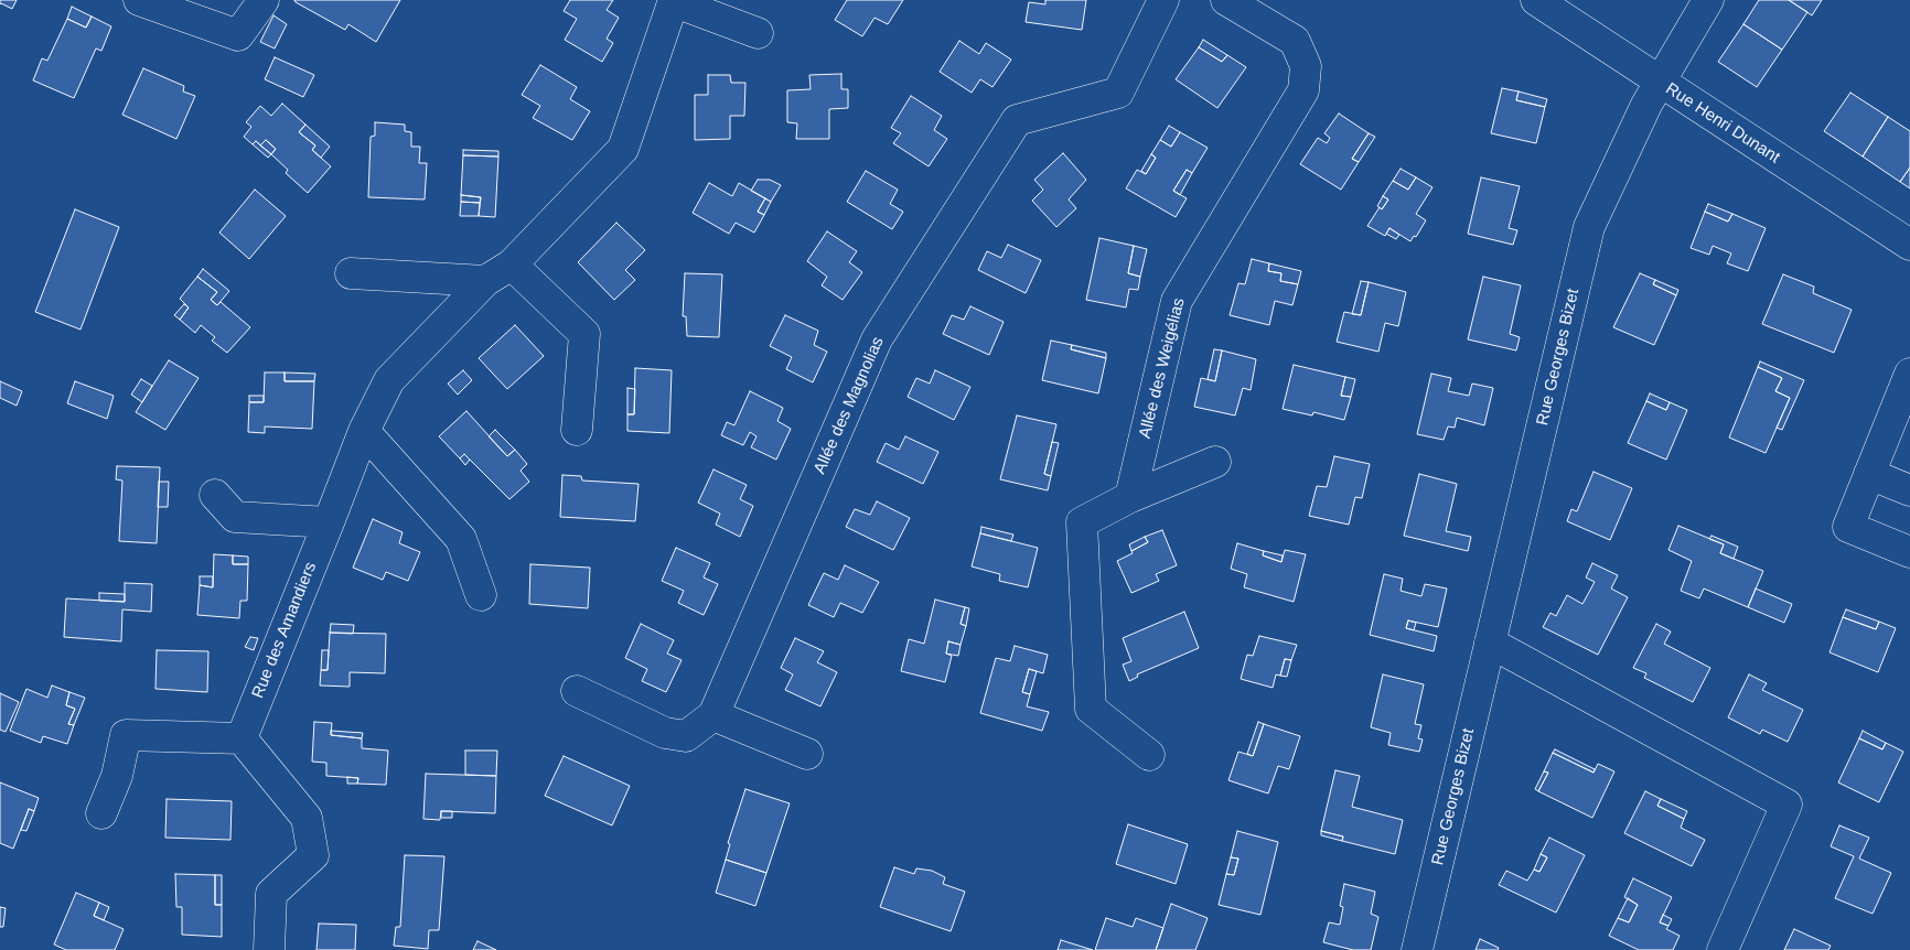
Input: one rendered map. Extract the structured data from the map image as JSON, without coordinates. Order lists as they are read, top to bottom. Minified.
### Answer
{"streets":{"street":["Rue Henri Dunant","Rue Georges Bizet","Allée des Weigélias","Allée des Magnolias","Rue des Amandiers"]},"crossings":[["Rue Henri Dunant","Rue Georges Bizet"]]}
